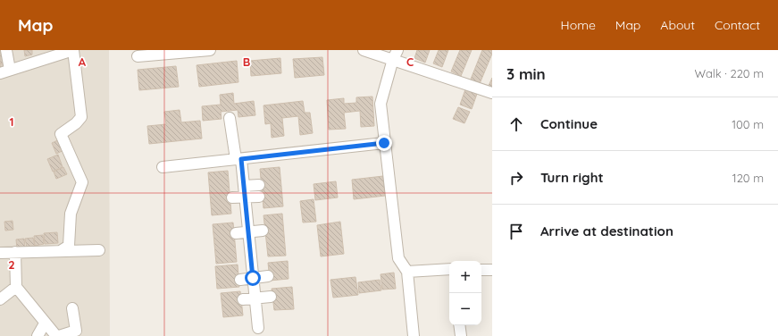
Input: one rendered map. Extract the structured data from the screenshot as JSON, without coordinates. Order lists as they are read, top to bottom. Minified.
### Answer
{"page":{"header":"Map","nav":["Home","Map","About","Contact"],"heading":["3 min","Walk · 220 m"],"list":[["Continue","100 m"],["Turn right","120 m"],"Arrive at destination"],"map_buttons":["+","−"]},"grid":{"columns":["A","B","C"],"rows":["1","2"]}}
